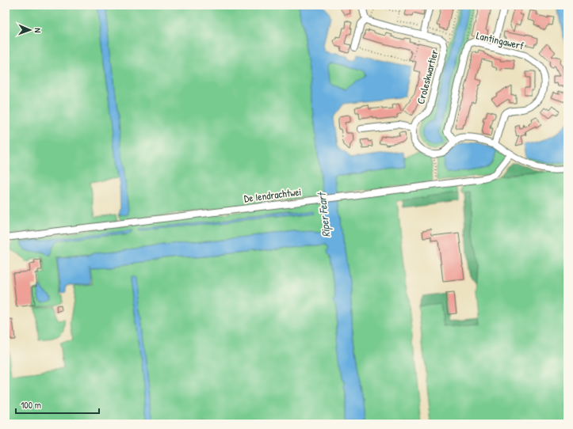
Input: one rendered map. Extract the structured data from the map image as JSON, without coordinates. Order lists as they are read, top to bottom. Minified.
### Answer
{"streets":{"street":["Lantingawerf","Croleskwartier","De Iendrachtwei"]},"water":["Riper Feart"],"scale_bar":"100 m","north":"right"}
